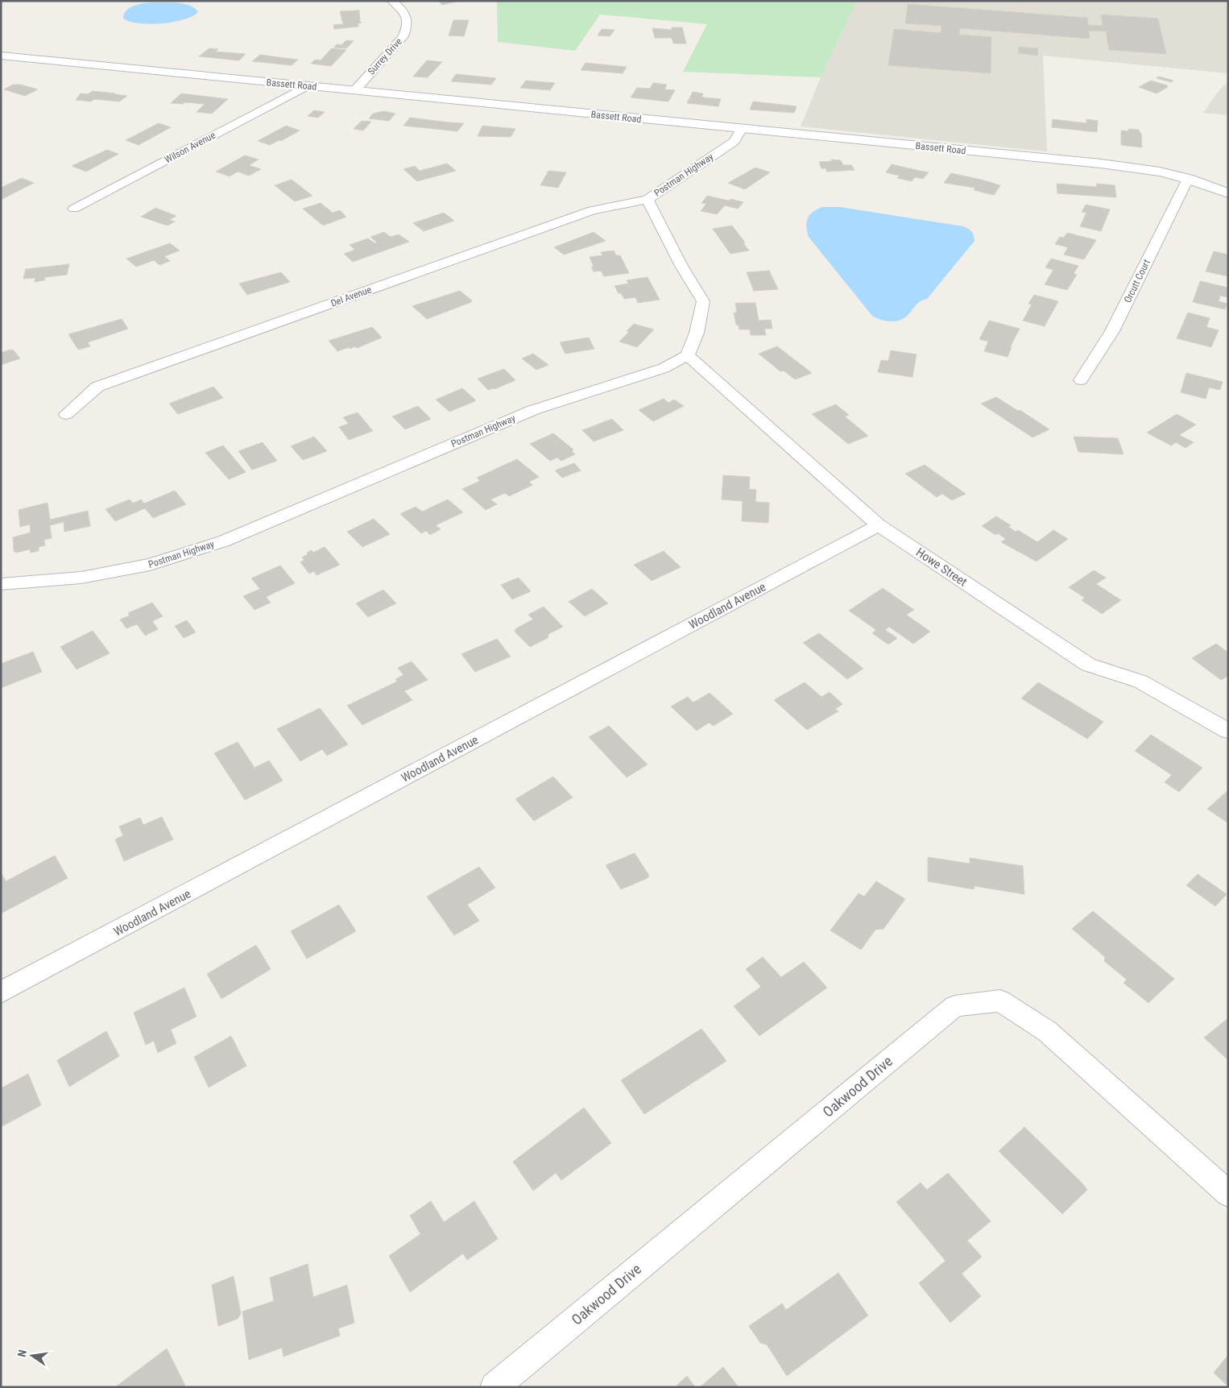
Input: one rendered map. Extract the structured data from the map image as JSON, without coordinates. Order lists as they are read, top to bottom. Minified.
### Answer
{"streets":{"street":["Surrey Drive","Bassett Road","Wilson Avenue","Postman Highway","Orcutt Court","Del Avenue","Howe Street","Woodland Avenue","Oakwood Drive"]},"crossings":[["Surrey Drive","Bassett Road"],["Bassett Road","Wilson Avenue"],["Bassett Road","Postman Highway"],["Bassett Road","Orcutt Court"],["Postman Highway","Del Avenue"],["Postman Highway","Howe Street"],["Howe Street","Woodland Avenue"]],"north":"left"}
